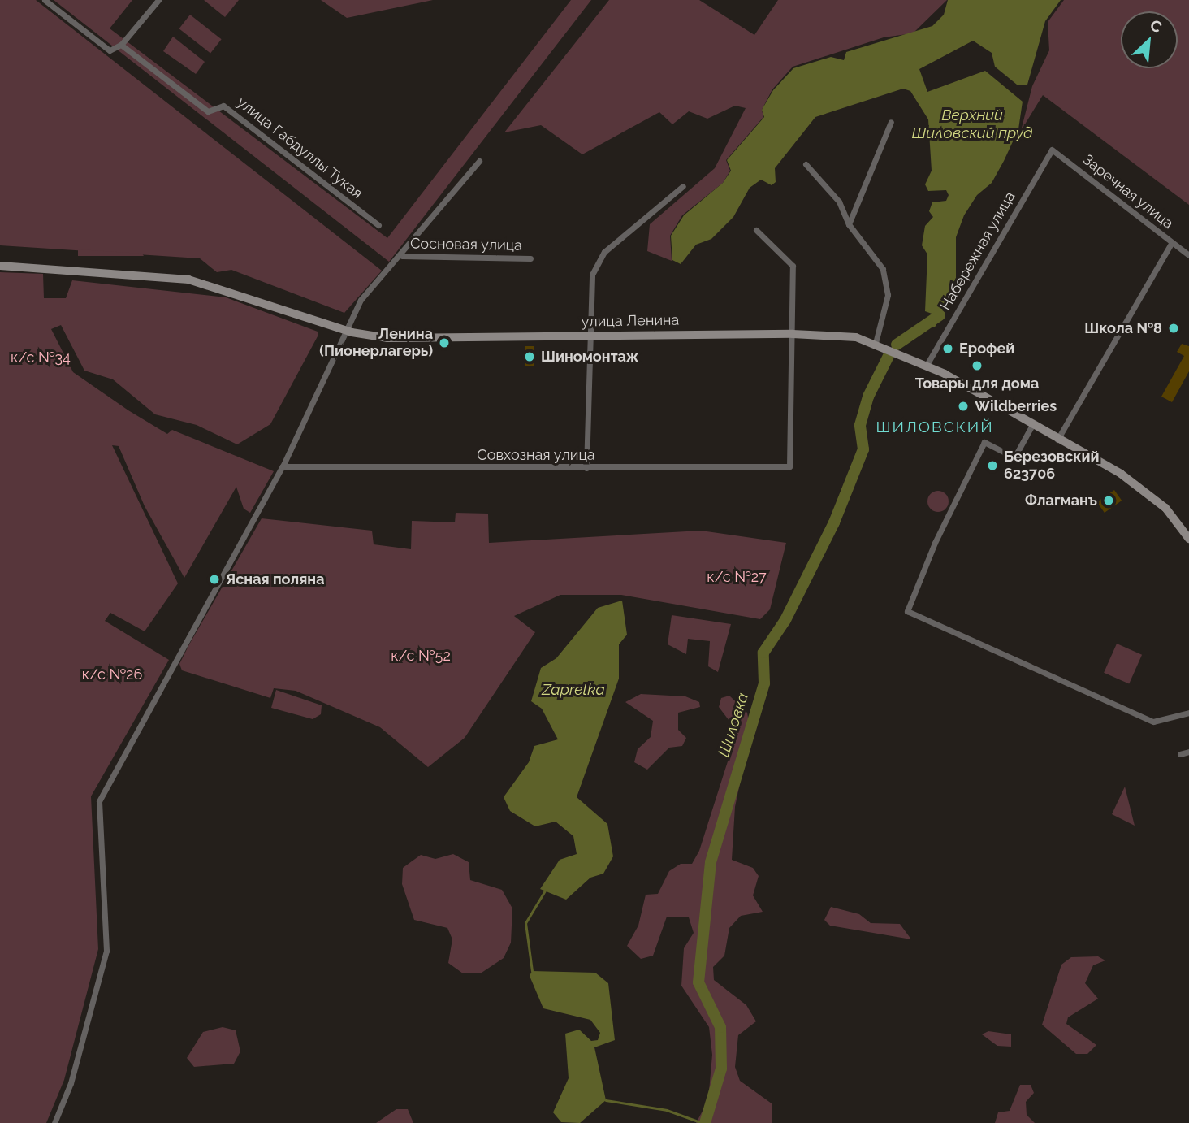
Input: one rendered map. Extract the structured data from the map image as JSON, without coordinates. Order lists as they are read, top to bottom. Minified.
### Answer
{"streets":{"street":["улица Габдуллы Тукая","Заречная улица","Сосновая улица","Набережная улица","улица Ленина","Совхозная улица"]},"crossings":[["Заречная улица","Набережная улица"],["Набережная улица","улица Ленина"],["улица Ленина","Совхозная улица"]],"districts":["ШИЛОВСКИЙ"],"water":["Верхний Шиловский пруд","Zapretka","Шиловка"],"parks":["к/с №34","к/с №27","к/с №52","к/с №26"],"places":["Школа №8","Ленина (Пионерлагерь)","Ерофей","Шиномонтаж","Товары для дома","Wildberries","Березовский 623706","Флагманъ","Ясная поляна"],"north":"top right"}
